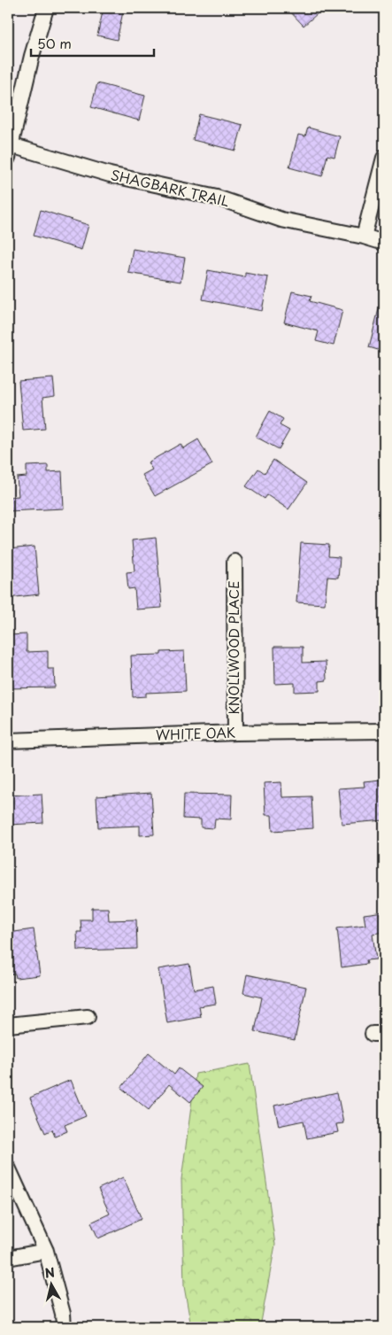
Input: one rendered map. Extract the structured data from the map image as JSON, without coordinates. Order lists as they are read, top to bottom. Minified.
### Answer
{"streets":{"street":["SHAGBARK TRAIL","KNOLLWOOD PLACE","WHITE OAK"]},"crossings":[["KNOLLWOOD PLACE","WHITE OAK"]],"scale_bar":"50 m","north":"top"}
